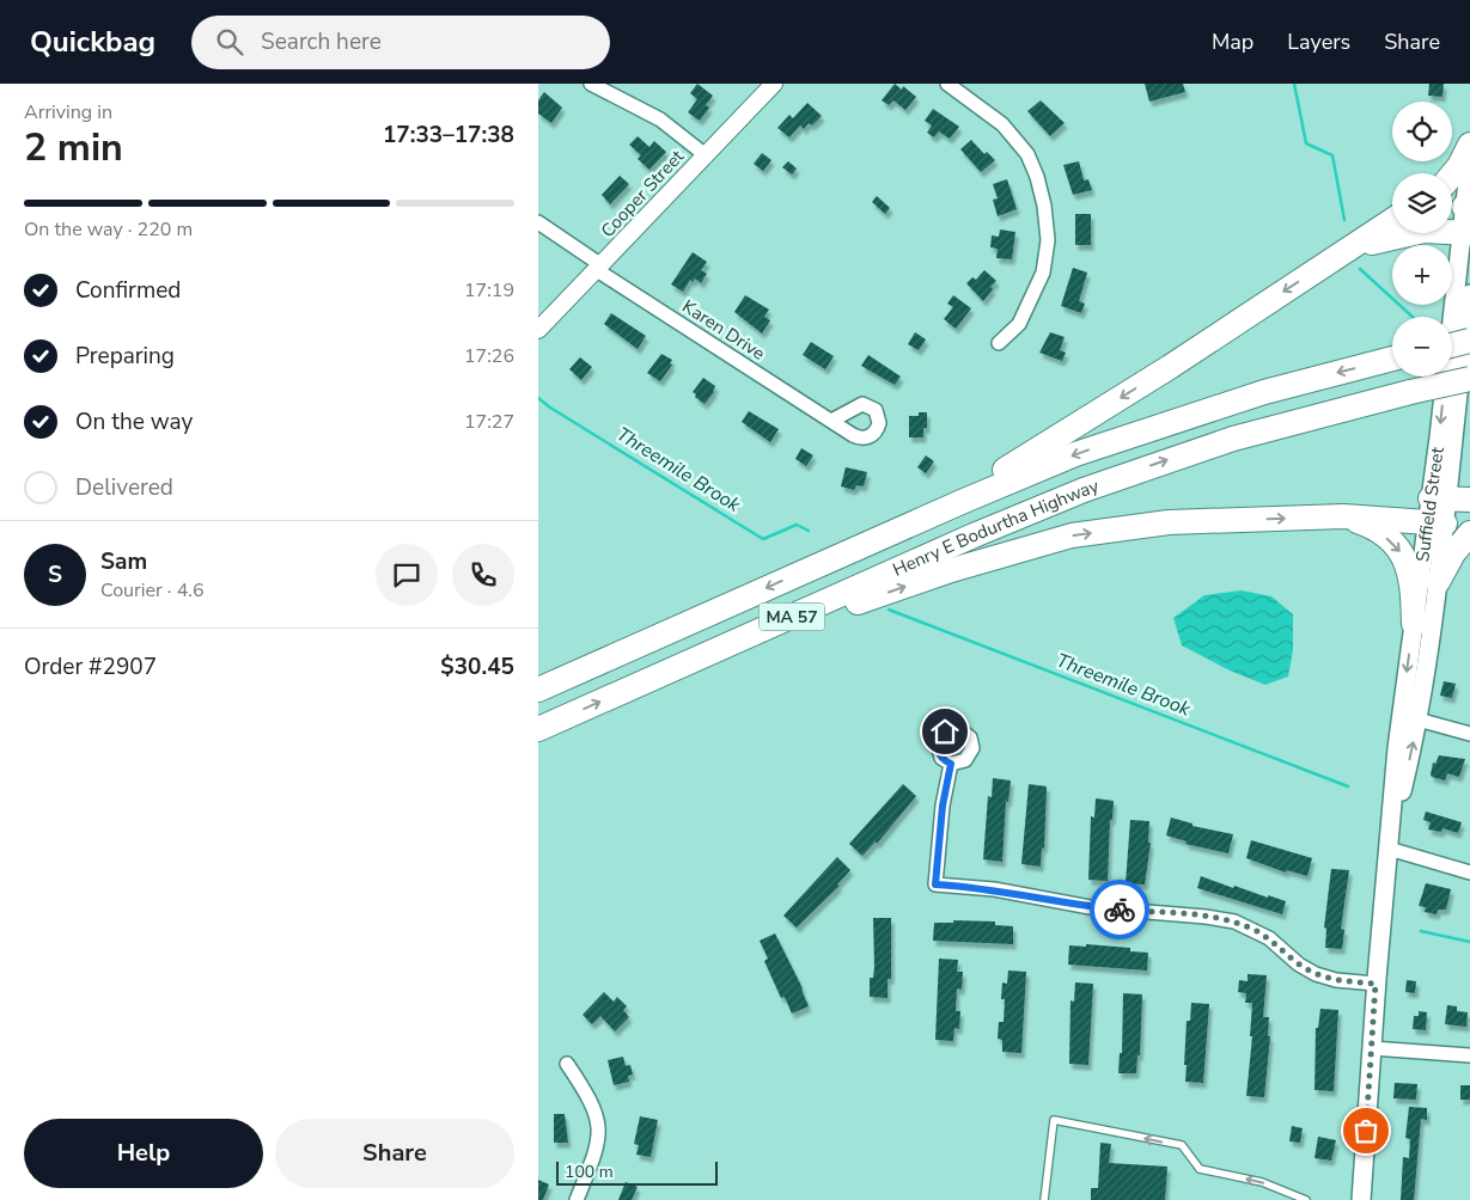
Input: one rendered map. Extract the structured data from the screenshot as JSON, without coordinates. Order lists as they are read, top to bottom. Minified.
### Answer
{"streets":{"highway":["Henry E Bodurtha Highway","MA 57"],"main road":["Suffield Street"],"street":["Cooper Street","Karen Drive"]},"crossings":[["Cooper Street","Karen Drive"]],"water":["Threemile Brook"],"scale_bar":"100 m","page":{"header":"Quickbag","search":"Search here","nav":["Map","Layers","Share"],"heading":["2 min","Arriving in","17:33–17:38"],"panel":["Sam","Courier · 4.6","Order #2907","$30.45"],"map_buttons":["+","−"],"bar":"On the way · 220 m","list":[["Confirmed","17:19"],["Preparing","17:26"],["On the way","17:27"],"Delivered"],"round":"S","buttons":["Help","Share"],"scale":"100 m"}}
